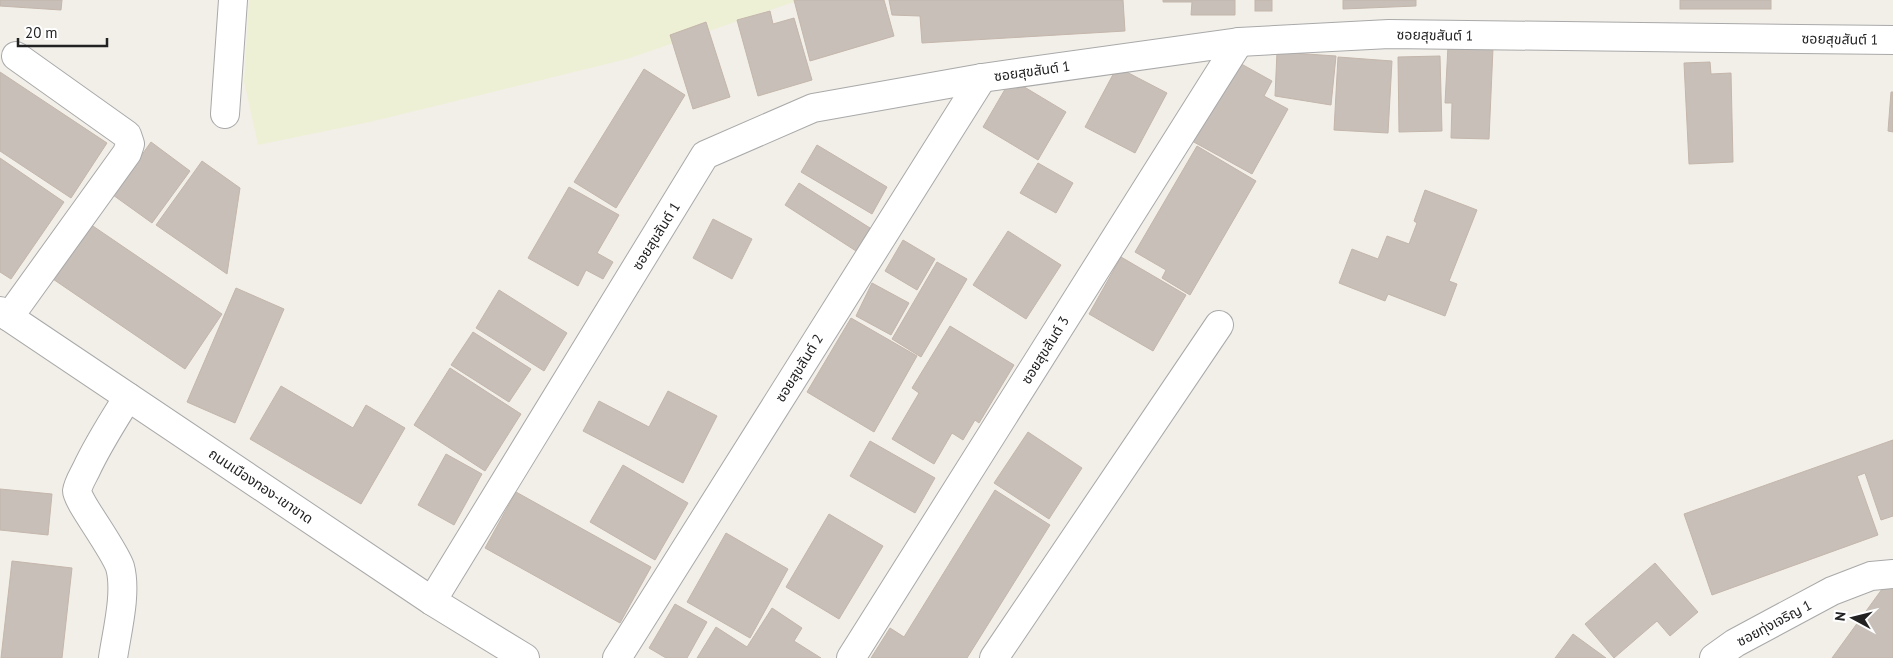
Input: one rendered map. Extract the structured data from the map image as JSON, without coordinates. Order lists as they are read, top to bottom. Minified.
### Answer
{"streets":{"street":["ซอยสุขสันต์ 1","ซอยสุขสันต์ 3","ซอยสุขสันต์ 2","ถนนเมืองทอง-เขาขาด","ซอยทุ่งเจริญ 1"]},"crossings":[["ซอยสุขสันต์ 1","ซอยสุขสันต์ 3"],["ซอยสุขสันต์ 1","ซอยสุขสันต์ 2"],["ซอยสุขสันต์ 1","ถนนเมืองทอง-เขาขาด"]],"scale_bar":"20 m","north":"left"}
